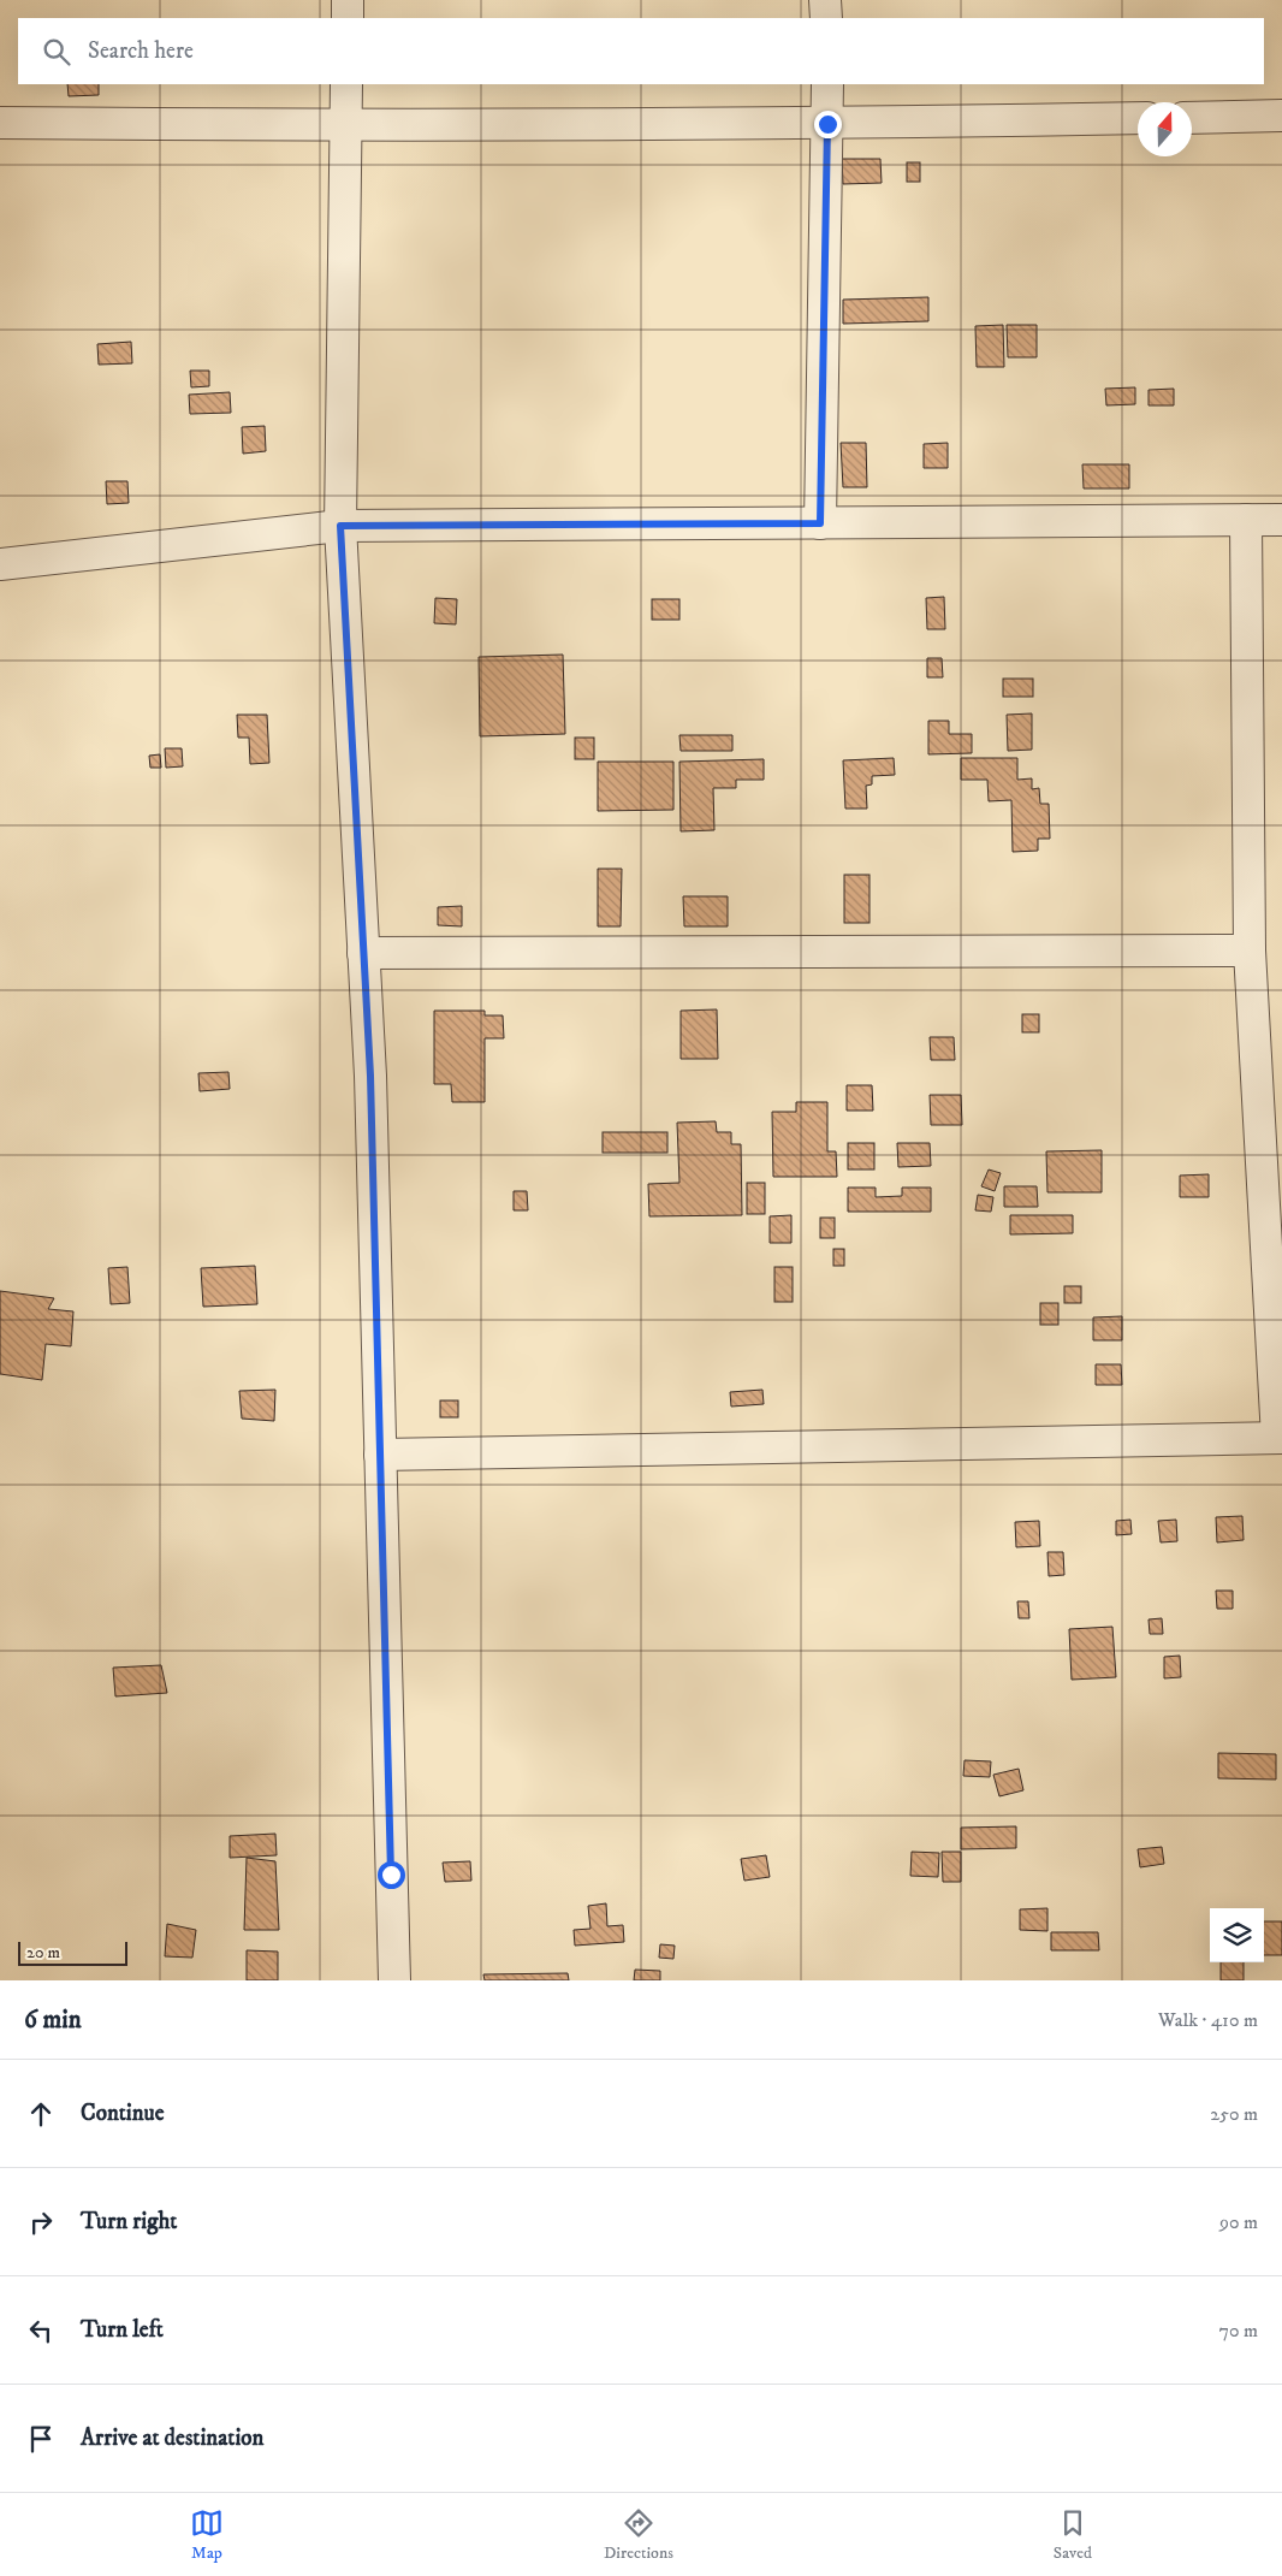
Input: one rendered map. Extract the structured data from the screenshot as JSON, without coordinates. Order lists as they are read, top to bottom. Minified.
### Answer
{"scale_bar":"20 m","north":"top","page":{"search":"Search here","scale":"20 m","heading":["6 min","Walk · 410 m"],"list":[["Continue","250 m"],["Turn right","90 m"],["Turn left","70 m"],"Arrive at destination"],"nav":["Map","Directions","Saved"]}}
